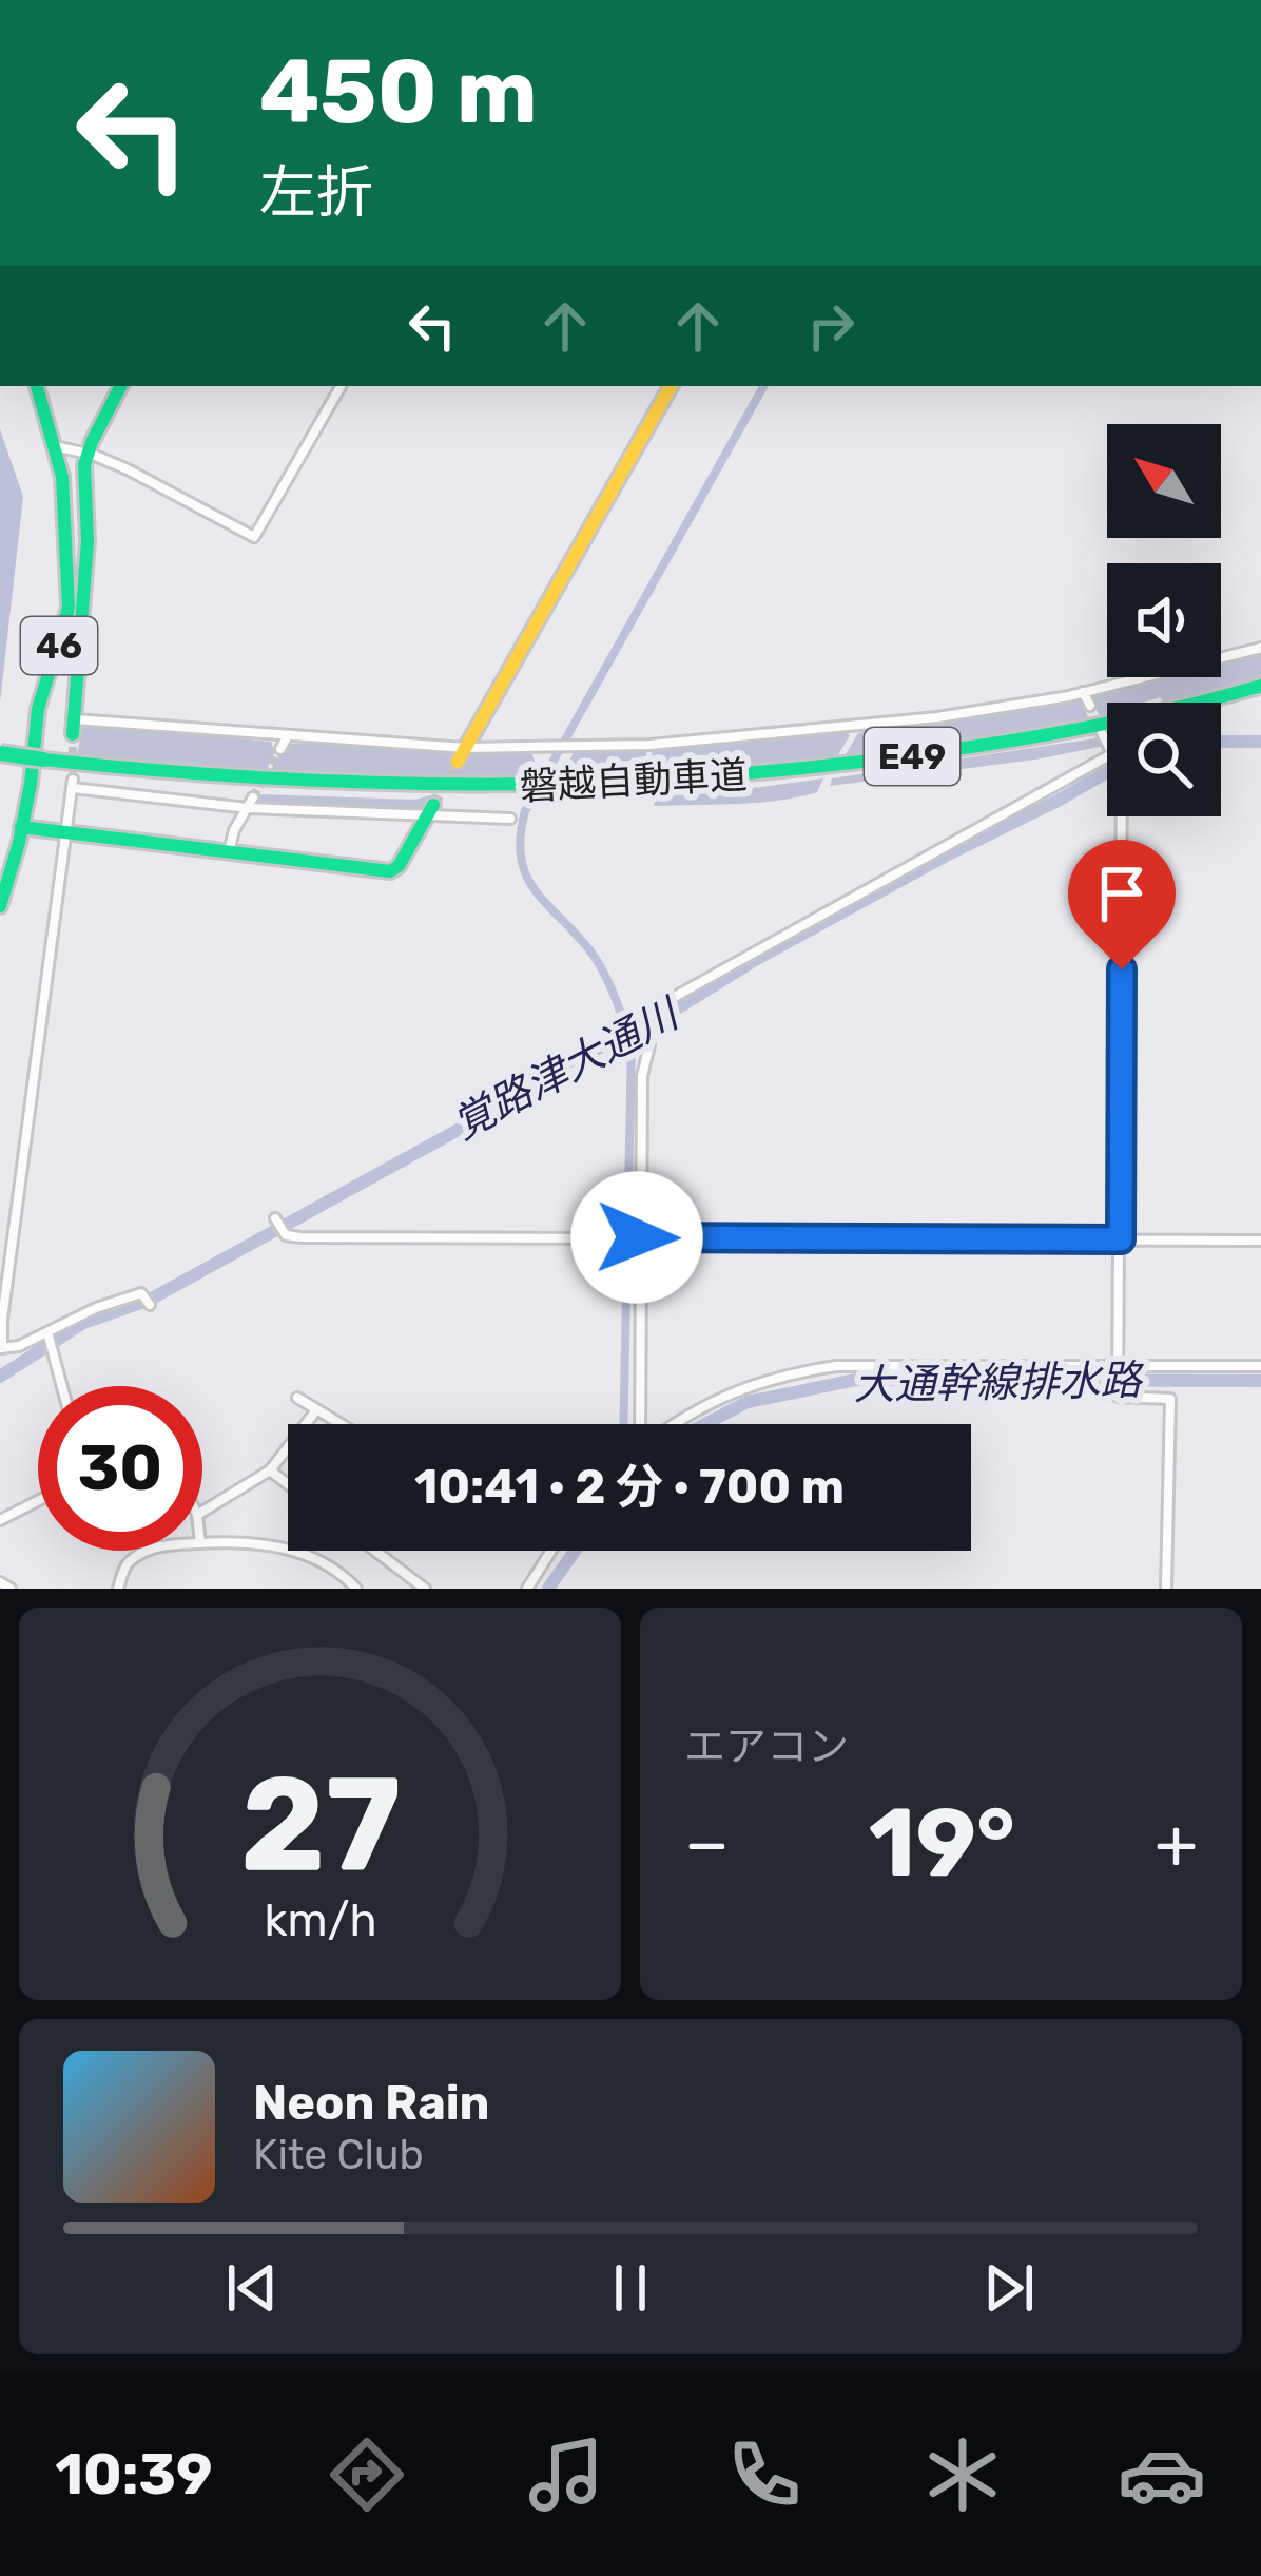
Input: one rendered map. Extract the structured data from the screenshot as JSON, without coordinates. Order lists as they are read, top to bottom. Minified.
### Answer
{"streets":{"main road":["46","E49","磐越自動車道"]},"water":["覚路津大通川","大通幹線排水路"],"north":"top left","page":{"turn":["450 m","左折"],"limit":"30","trip":"10:41 · 2 分 · 700 m","tile":"エアコン","heat":["−","19°","+"],"song":["Neon Rain","Kite Club"],"tabs":"10:39","gauge":["27","km/h"]}}
